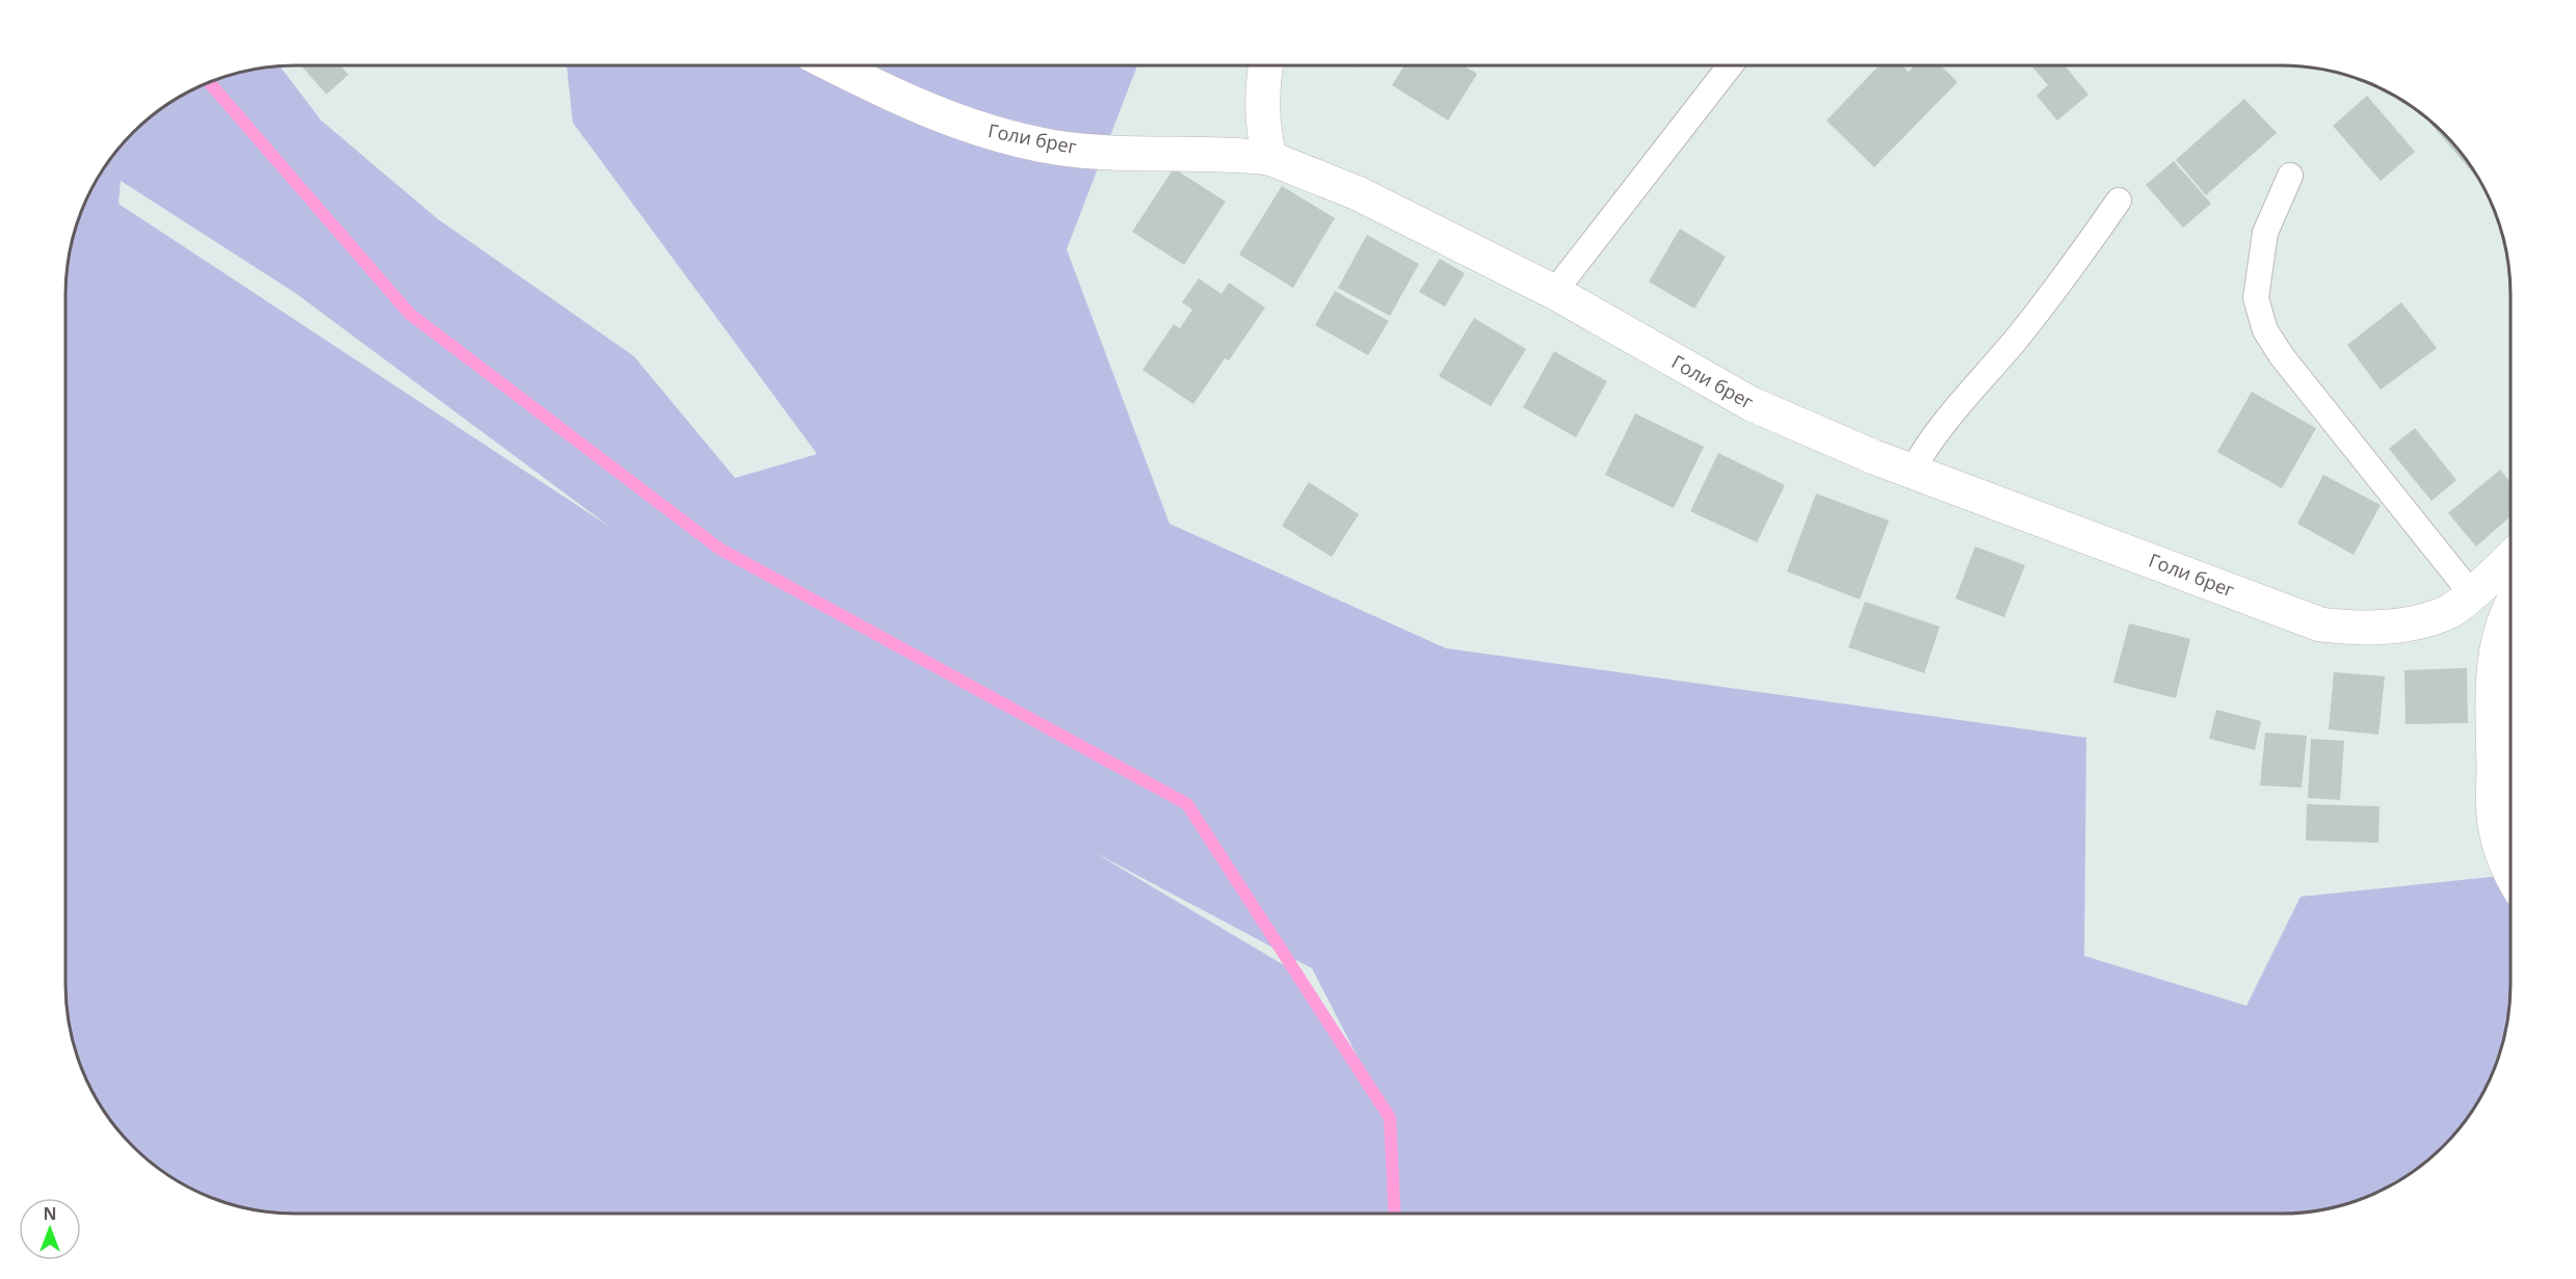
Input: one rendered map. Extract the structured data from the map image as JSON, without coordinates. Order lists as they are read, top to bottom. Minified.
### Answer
{"streets":{"street":["Голи брег"]},"north":"top"}
